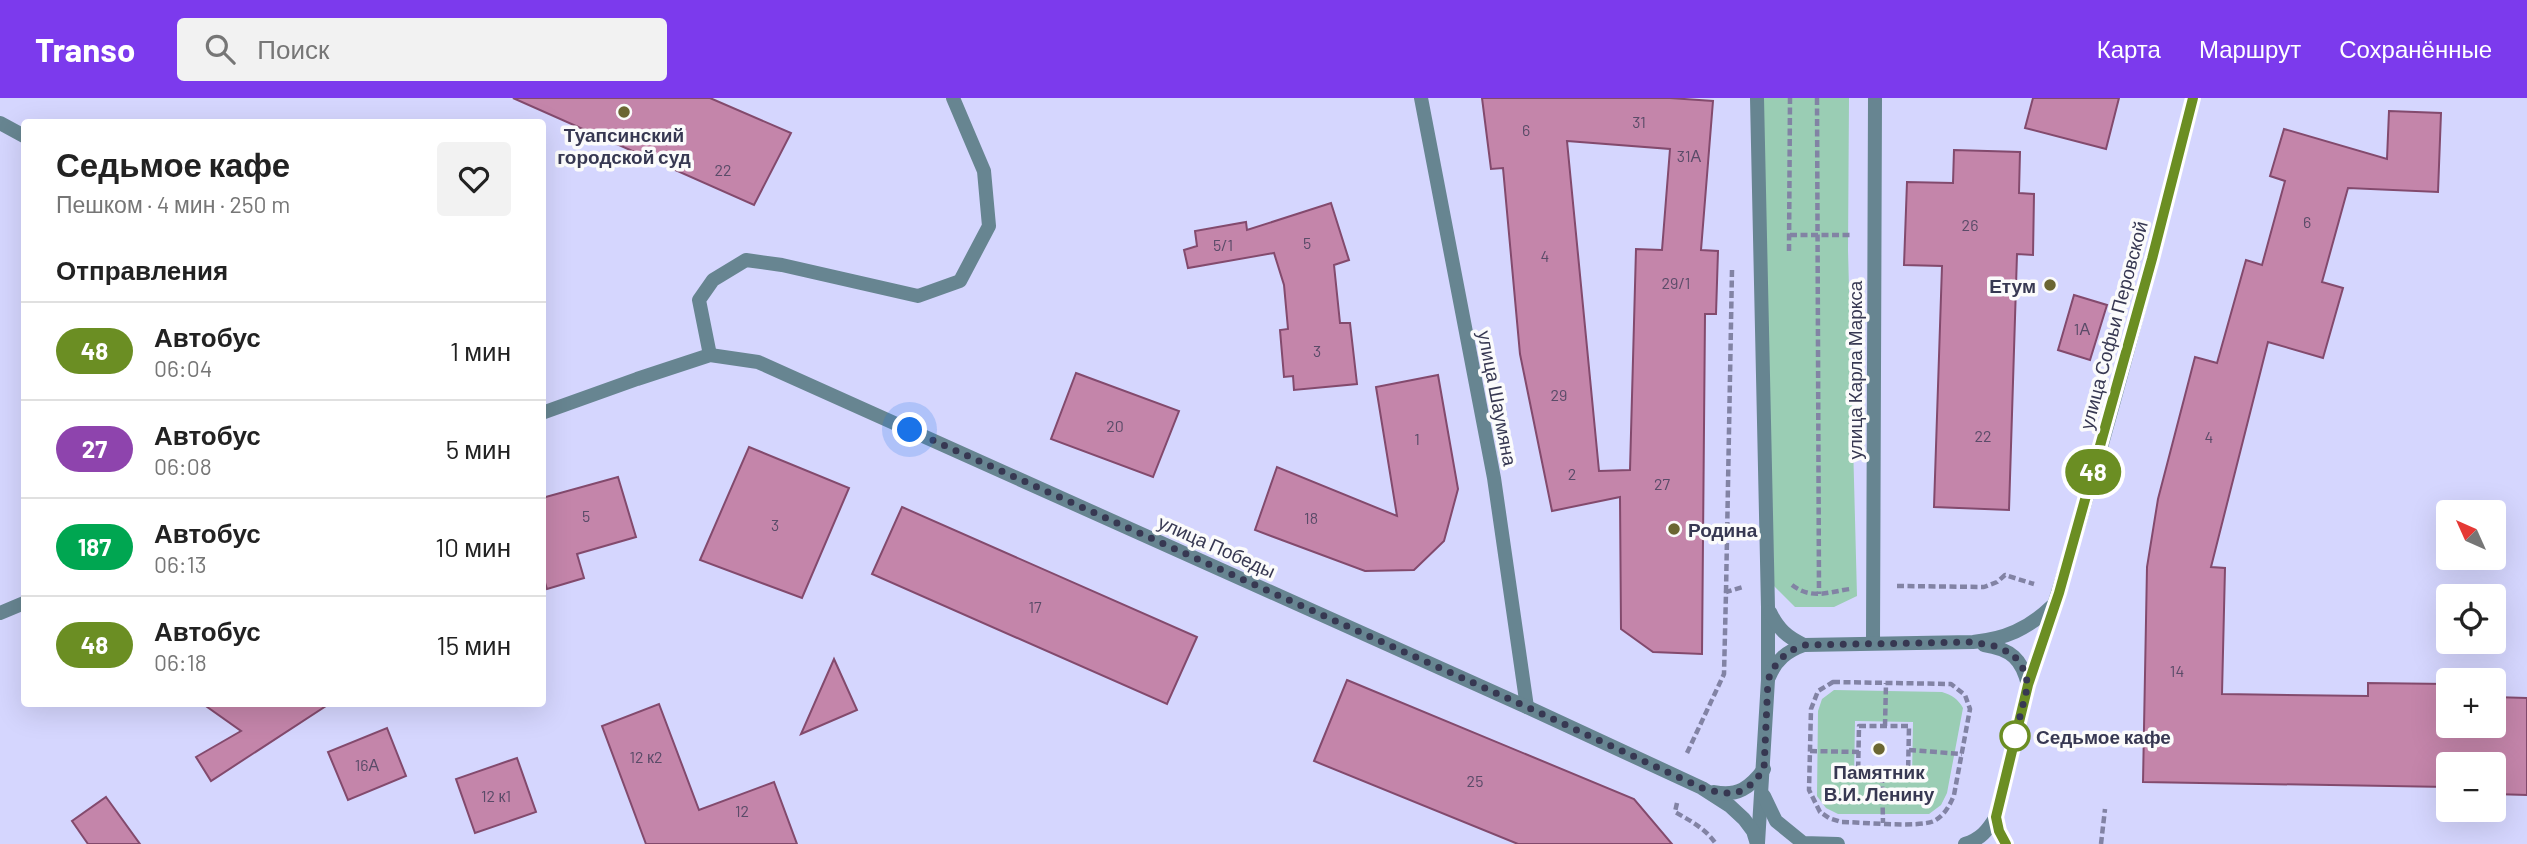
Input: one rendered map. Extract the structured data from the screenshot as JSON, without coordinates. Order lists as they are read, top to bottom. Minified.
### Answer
{"streets":{"street":["улица Софьи Перовской","улица Карла Маркса","улица Шаумяна","улица Победы"]},"crossings":[["улица Шаумяна","улица Победы"]],"places":["Туапсинский городской суд","Етум","Родина","Седьмое кафе","Памятник В.И. Ленину"],"lines":["bus line 48"],"house_numbers":["31","6","31А","22","6","26","5","5/1","4","29/1","1А","3","29","20","22","4","1","2","27","5","18","3","17","14","12 к2","16А","25","12 к1","12"],"north":"top left","page":{"header":"Transo","search":"Поиск","nav":["Карта","Маршрут","Сохранённые"],"on_map":"48","heading":[["Седьмое кафе","Пешком · 4 мин · 250 m"],"Отправления"],"list":[{"mark":"48","name":"Автобус","note":"06:04","value":"1 мин"},{"mark":"27","name":"Автобус","note":"06:08","value":"5 мин"},{"mark":"187","name":"Автобус","note":"06:13","value":"10 мин"},{"mark":"48","name":"Автобус","note":"06:18","value":"15 мин"}],"map_buttons":["+","−"]}}
